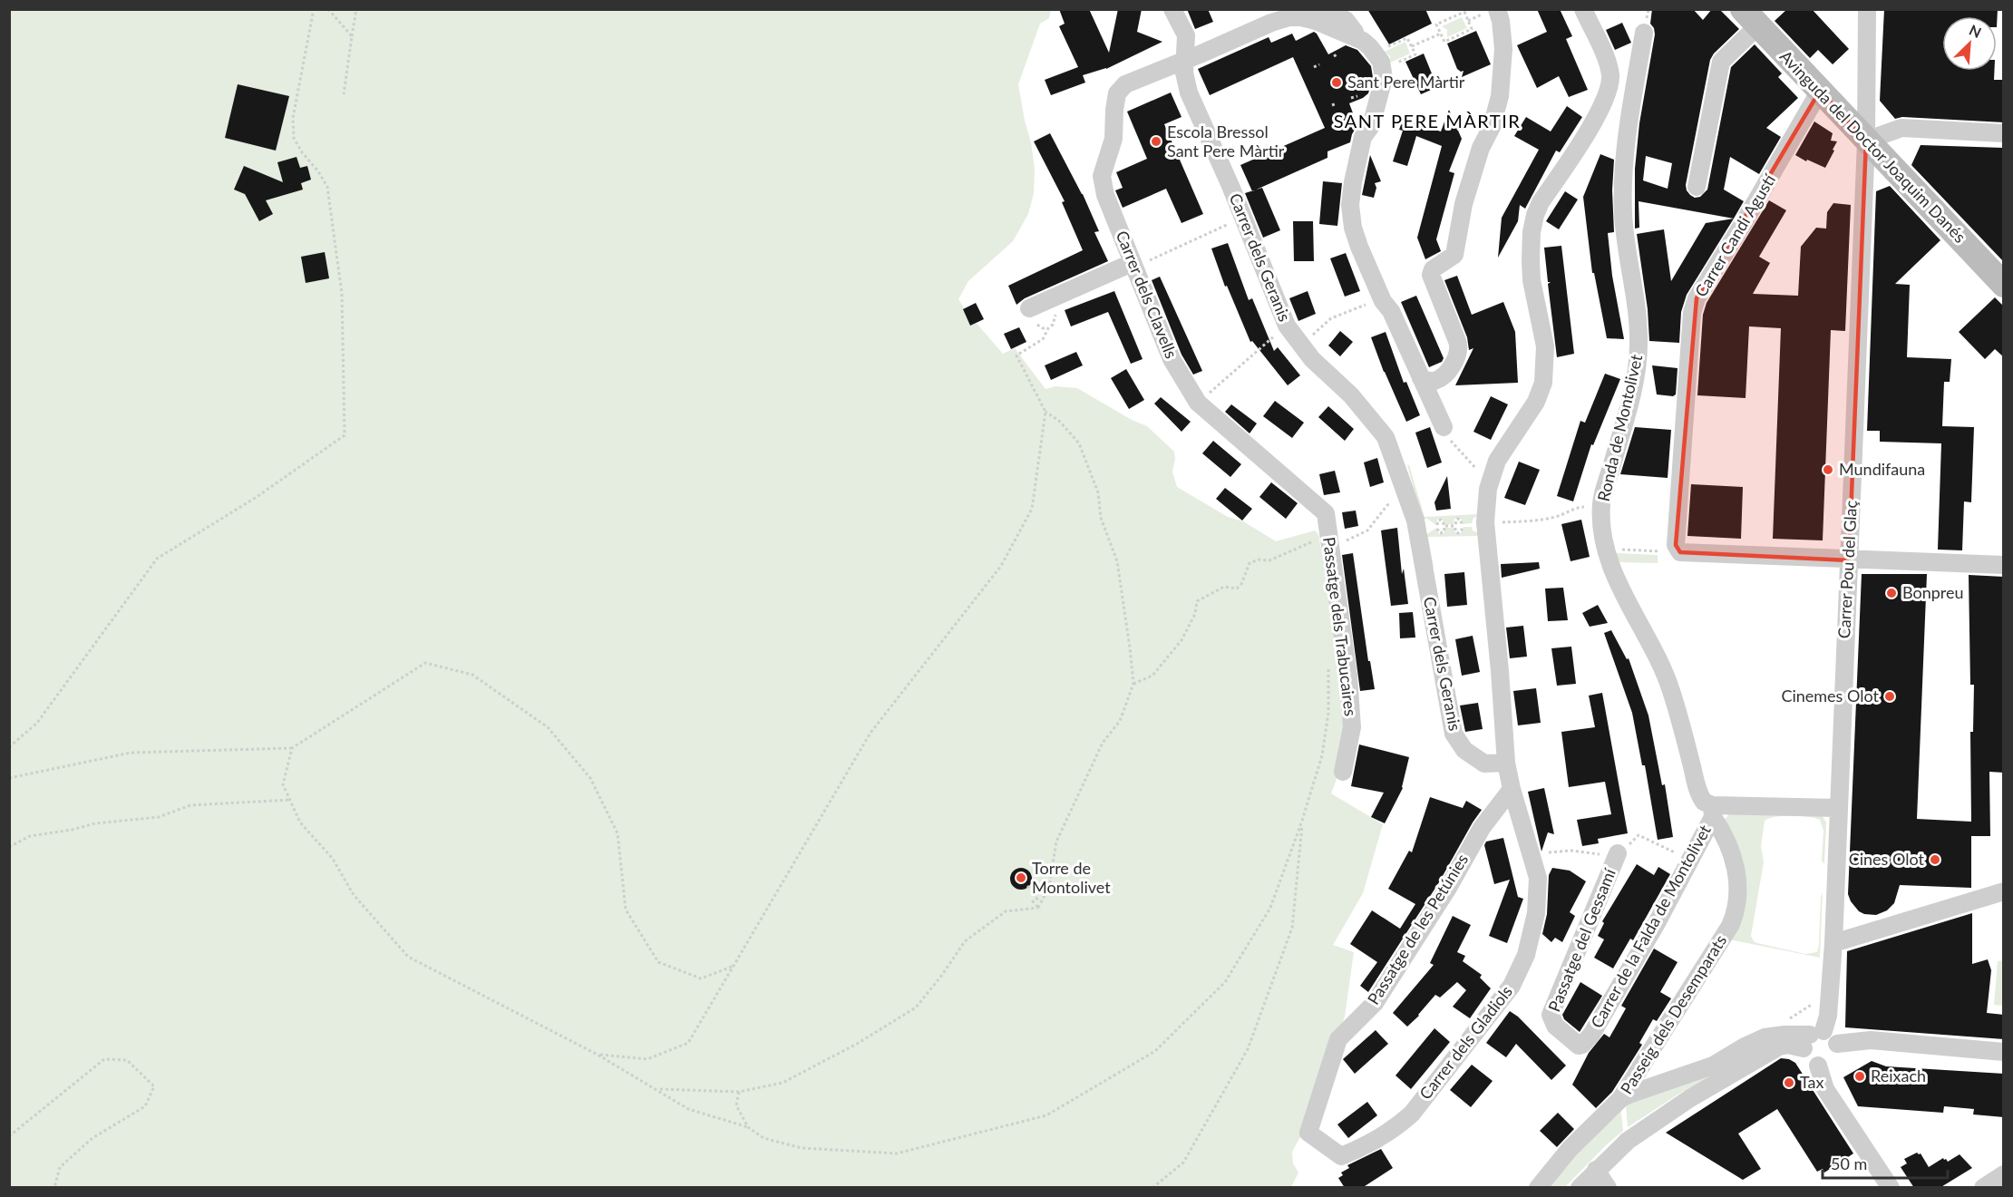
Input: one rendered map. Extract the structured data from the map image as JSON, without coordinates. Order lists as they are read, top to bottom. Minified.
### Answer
{"streets":{"street":["Avinguda del Doctor Joaquim Danés","Carrer Candi Agustí","Carrer dels Geranis","Carrer dels Clavells","Ronda de Montolivet","Carrer Pou del Glaç","Passatge dels Trabucaires","Carrer de la Falda de Montolivet","Passatge de les Petúnies","Passatge del Gessamí","Passeig dels Desemparats","Carrer dels Gladiols"]},"crossings":[["Avinguda del Doctor Joaquim Danés","Carrer Candi Agustí"],["Avinguda del Doctor Joaquim Danés","Carrer Pou del Glaç"],["Carrer Candi Agustí","Carrer Pou del Glaç"],["Carrer dels Geranis","Carrer dels Clavells"],["Carrer dels Clavells","Passatge dels Trabucaires"],["Ronda de Montolivet","Carrer de la Falda de Montolivet"],["Ronda de Montolivet","Passeig dels Desemparats"],["Carrer de la Falda de Montolivet","Passatge del Gessamí"],["Carrer de la Falda de Montolivet","Passeig dels Desemparats"],["Passatge de les Petúnies","Carrer dels Gladiols"]],"districts":["SANT PERE MÀRTIR"],"places":["Sant Pere Màrtir","Escola Bressol Sant Pere Màrtir","Mundifauna","Bonpreu","Cinemes Olot","Cines Olot","Torre de Montolivet","Reixach","Tax"],"scale_bar":"50 m","north":"top right"}
